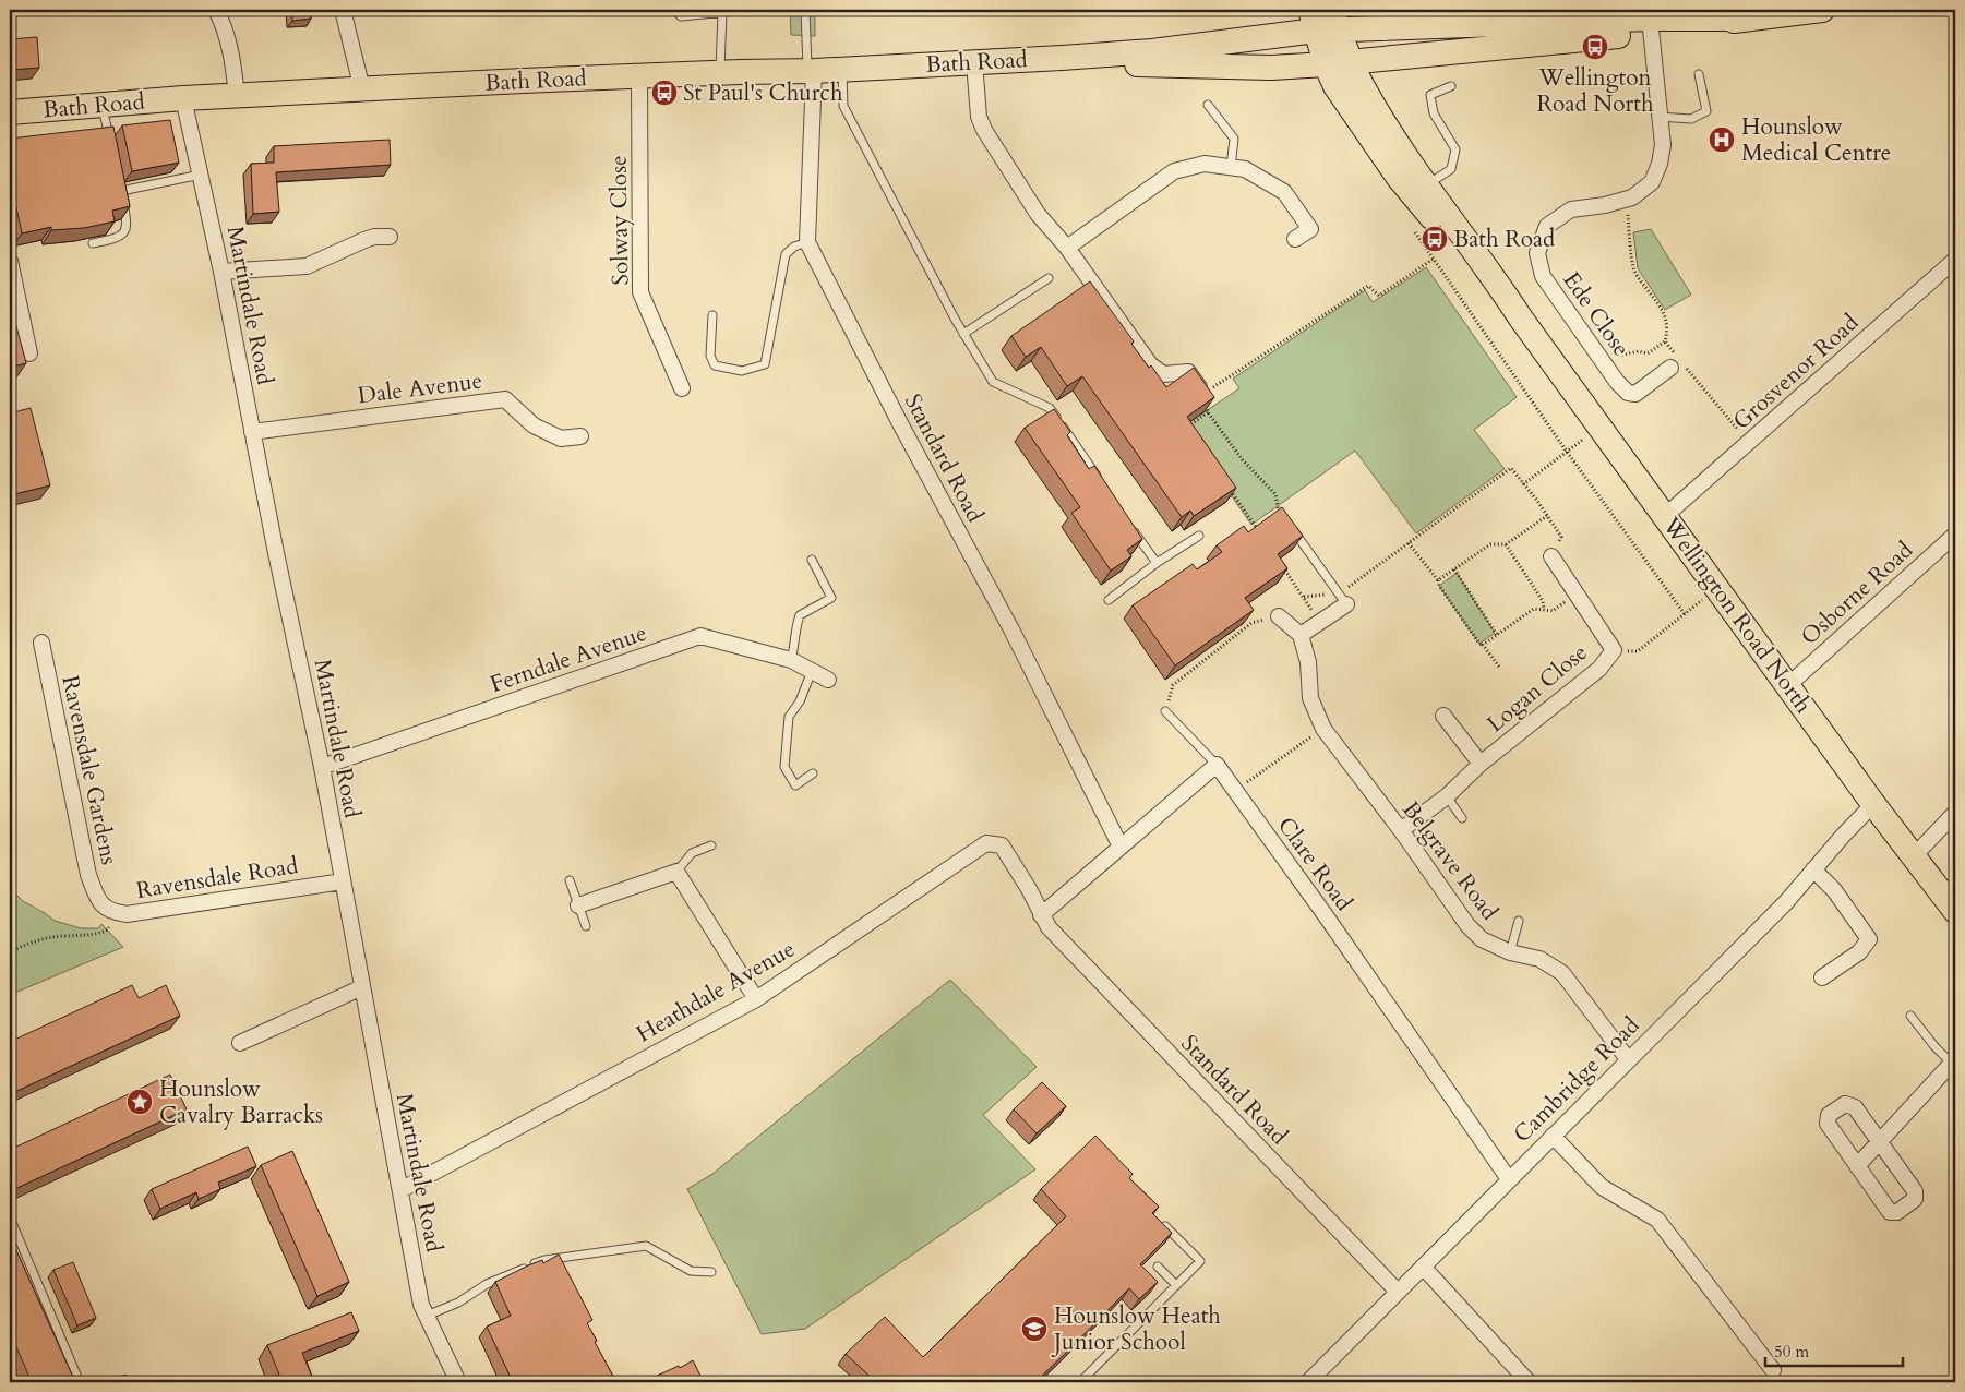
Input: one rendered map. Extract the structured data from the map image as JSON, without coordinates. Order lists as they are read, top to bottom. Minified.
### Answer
{"streets":{"main road":["Bath Road","Wellington Road North"],"street":["Solway Close","Martindale Road","Ede Close","Grosvenor Road","Dale Avenue","Standard Road","Osborne Road","Ferndale Avenue","Logan Close","Ravensdale Gardens","Belgrave Road","Clare Road","Ravensdale Road","Heathdale Avenue","Cambridge Road"]},"crossings":[["Bath Road","Solway Close"],["Bath Road","Martindale Road"],["Bath Road","Ede Close"],["Bath Road","Standard Road"],["Bath Road","Wellington Road North"],["Martindale Road","Dale Avenue"],["Martindale Road","Ferndale Avenue"],["Martindale Road","Ravensdale Road"],["Martindale Road","Heathdale Avenue"],["Grosvenor Road","Wellington Road North"],["Standard Road","Heathdale Avenue"],["Standard Road","Cambridge Road"],["Osborne Road","Wellington Road North"],["Wellington Road North","Cambridge Road"],["Logan Close","Belgrave Road"],["Ravensdale Gardens","Ravensdale Road"],["Belgrave Road","Cambridge Road"],["Clare Road","Cambridge Road"]],"places":{"bus stop":["Wellington Road North","St Paul's Church","Bath Road"],"hospital":["Hounslow Medical Centre"],"place":["Hounslow Cavalry Barracks"],"school or university":["Hounslow Heath Junior School"]},"scale_bar":"50 m"}
